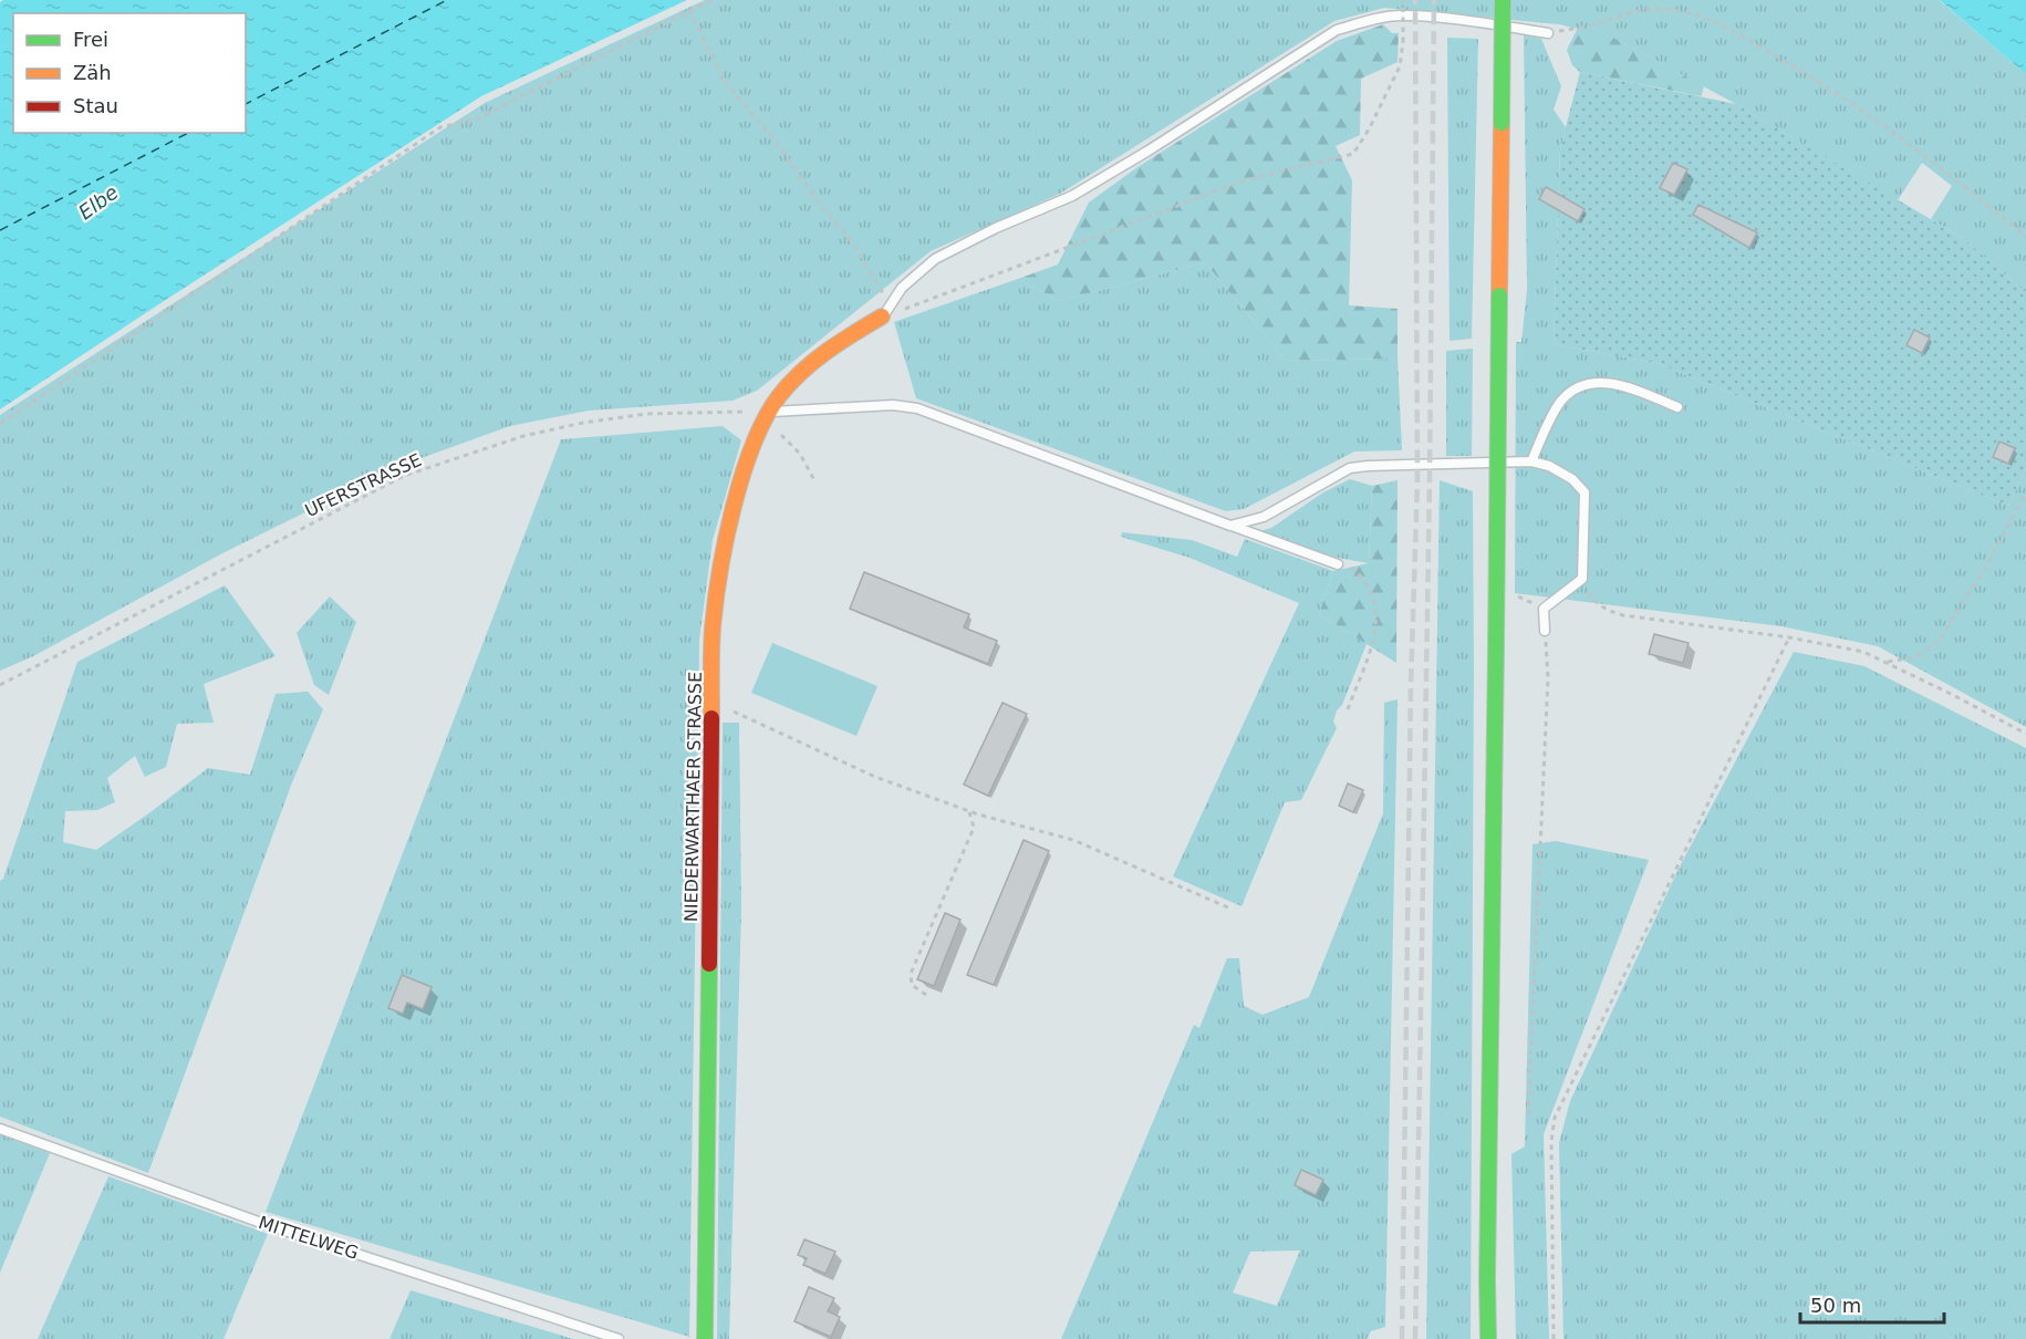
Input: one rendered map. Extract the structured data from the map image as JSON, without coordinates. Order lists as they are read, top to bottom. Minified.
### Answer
{"streets":{"main road":["NIEDERWARTHAER STRASSE"],"lane":["MITTELWEG"],"path":["UFERSTRASSE"]},"crossings":[["UFERSTRASSE","NIEDERWARTHAER STRASSE"]],"water":["Elbe"],"legend":["Frei","Zäh","Stau"],"scale_bar":"50 m"}
